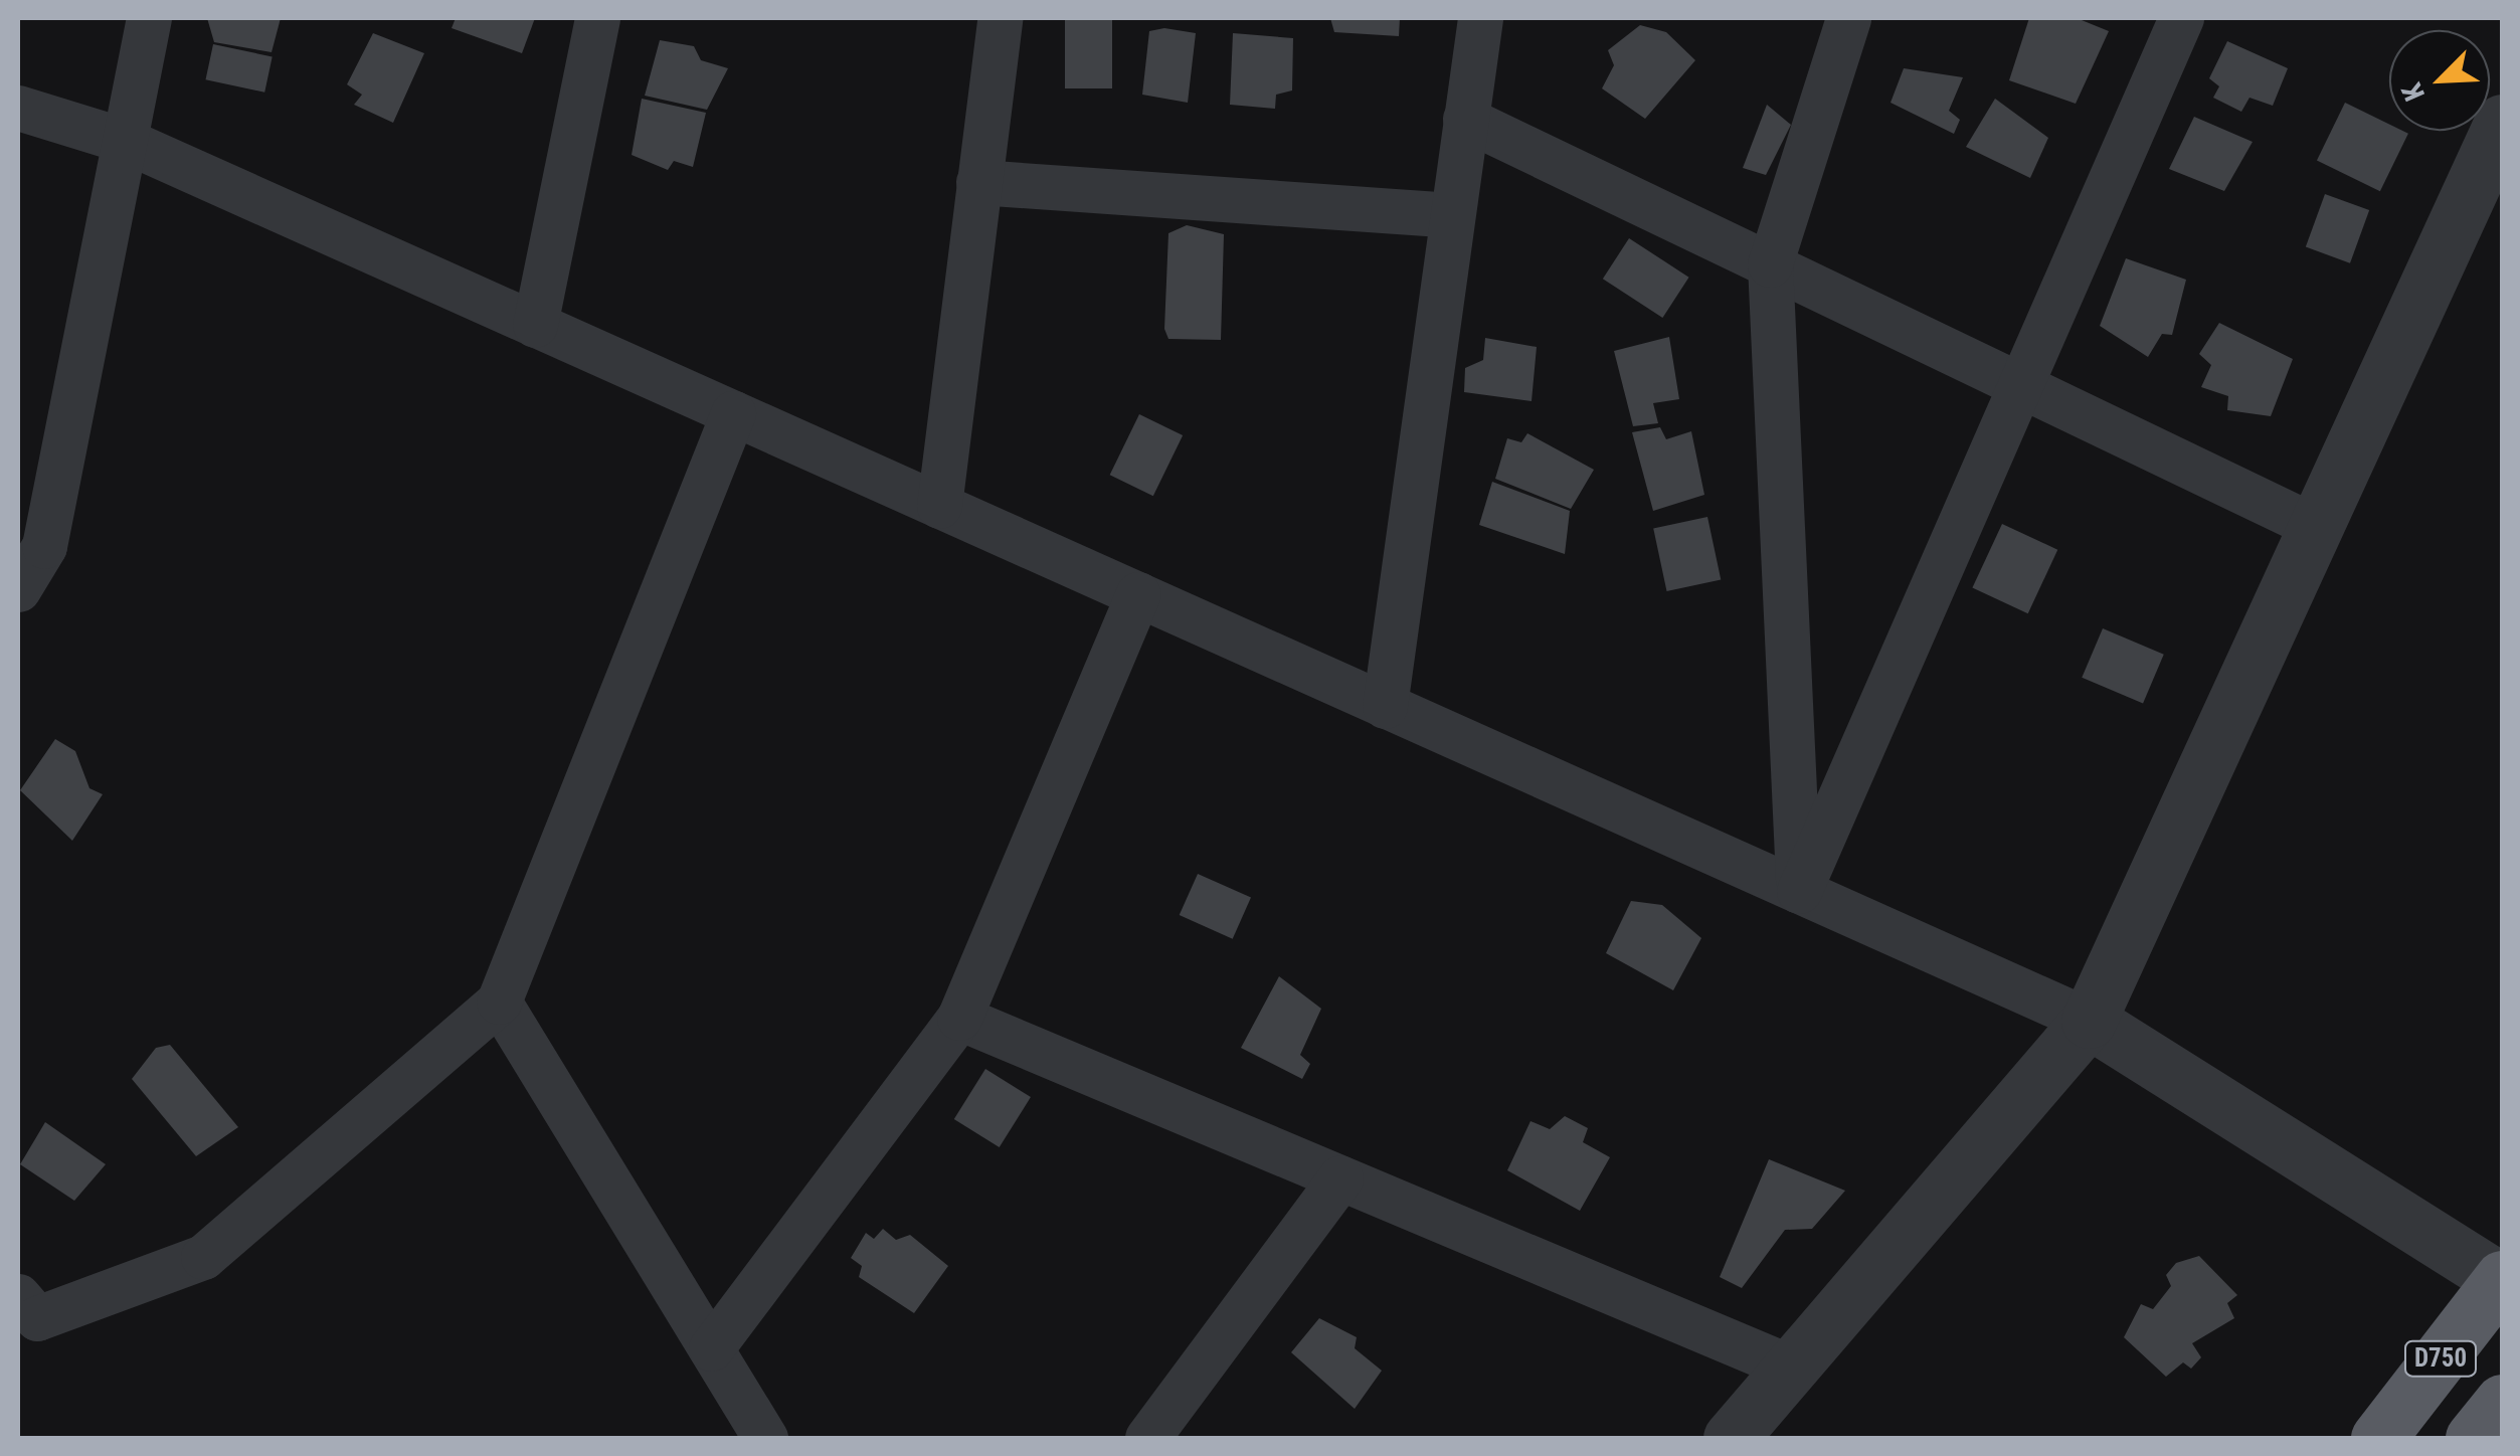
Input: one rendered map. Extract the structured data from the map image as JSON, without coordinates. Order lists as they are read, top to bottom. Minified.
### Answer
{"streets":{"highway":["D750"]},"north":"bottom left"}
